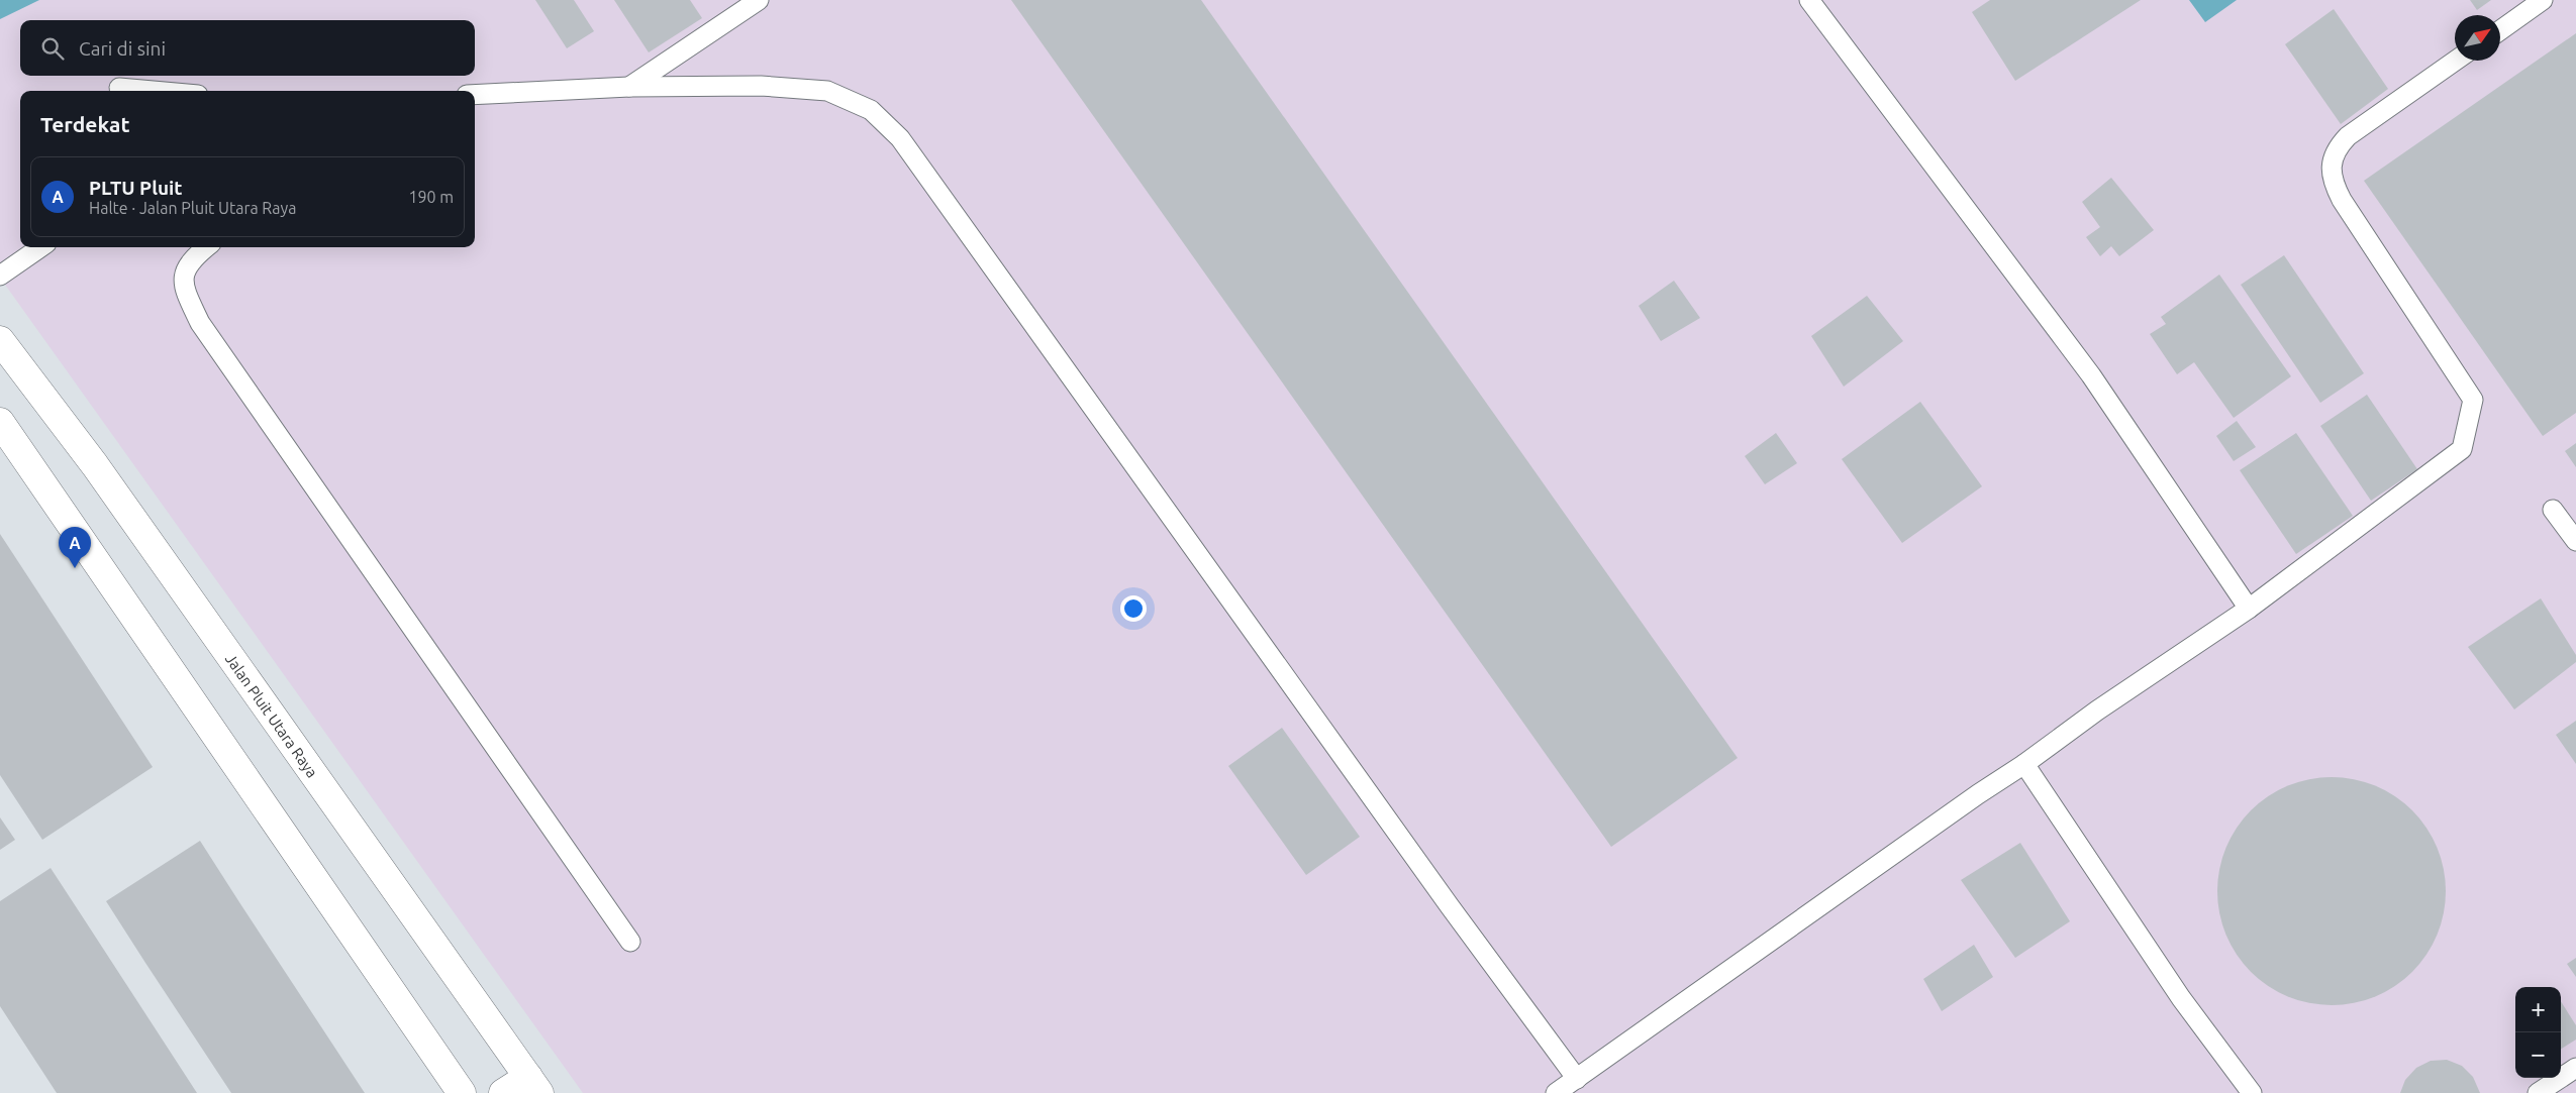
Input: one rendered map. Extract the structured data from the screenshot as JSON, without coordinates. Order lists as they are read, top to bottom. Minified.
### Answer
{"streets":{"street":["Jalan Pluit Utara Raya"]},"north":"top right","page":{"search":"Cari di sini","heading":"Terdekat","list":[{"mark":"A","name":"PLTU Pluit","note":"Halte · Jalan Pluit Utara Raya","value":"190 m"}],"pins":"A","map_buttons":["+","−"]}}
